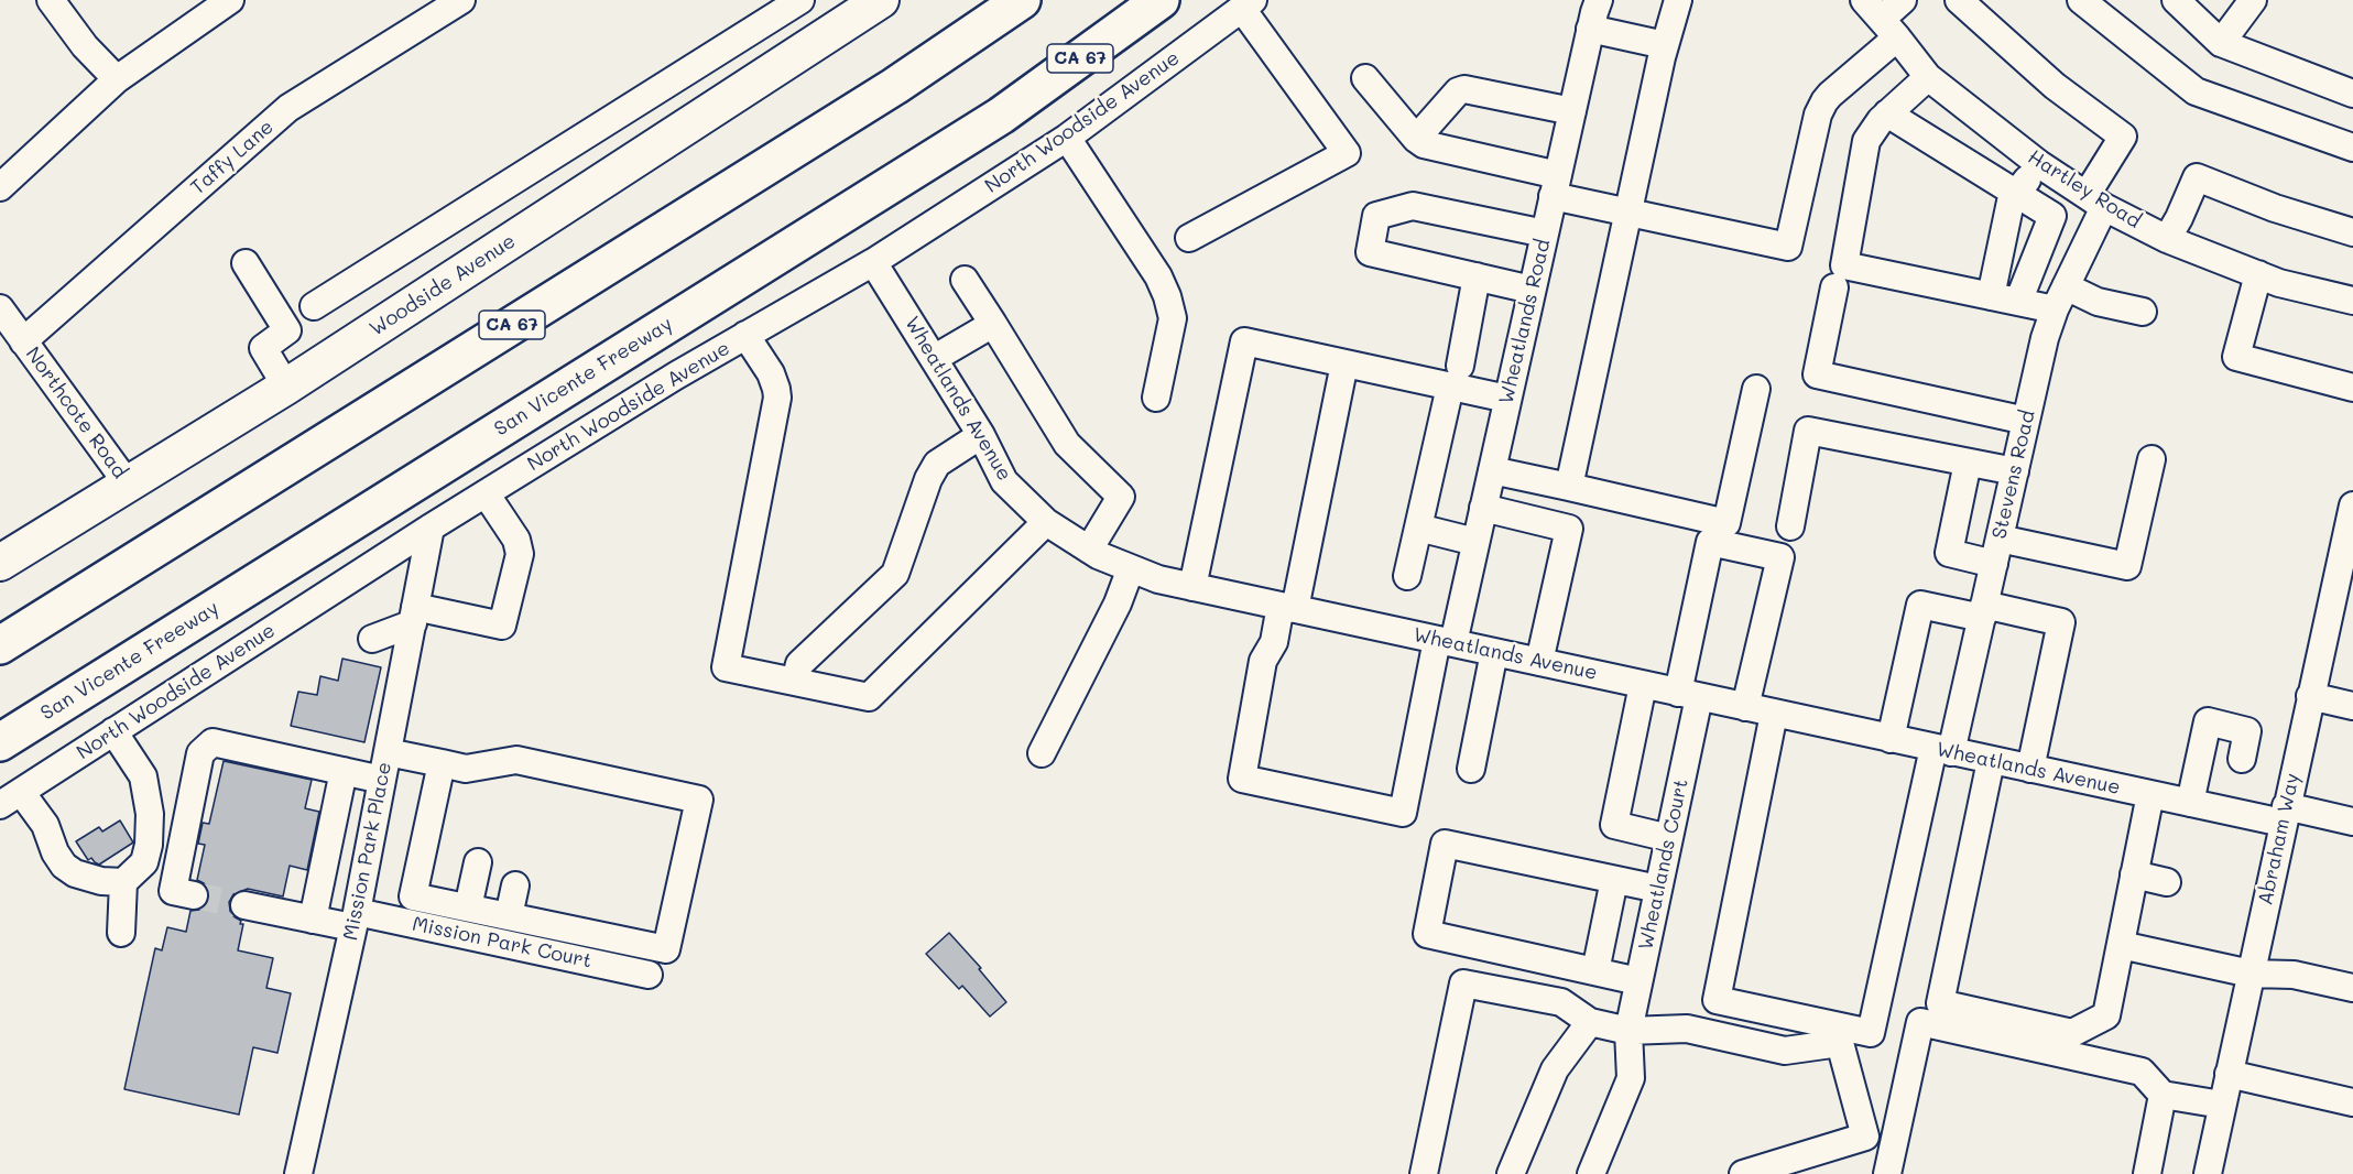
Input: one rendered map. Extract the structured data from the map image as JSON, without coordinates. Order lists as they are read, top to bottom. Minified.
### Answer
{"streets":{"highway":["CA 67","San Vicente Freeway"],"main road":["Woodside Avenue"],"street":["North Woodside Avenue","Taffy Lane","Hartley Road","Wheatlands Road","Wheatlands Avenue","Northcote Road","Stevens Road","Abraham Way","Mission Park Place","Wheatlands Court","Mission Park Court"]},"crossings":[["North Woodside Avenue","Wheatlands Avenue"],["North Woodside Avenue","Mission Park Place"],["Taffy Lane","Northcote Road"],["Hartley Road","Stevens Road"],["Woodside Avenue","Northcote Road"],["Wheatlands Road","Wheatlands Avenue"],["Wheatlands Avenue","Stevens Road"],["Wheatlands Avenue","Abraham Way"],["Wheatlands Avenue","Wheatlands Court"],["Mission Park Place","Mission Park Court"]]}
